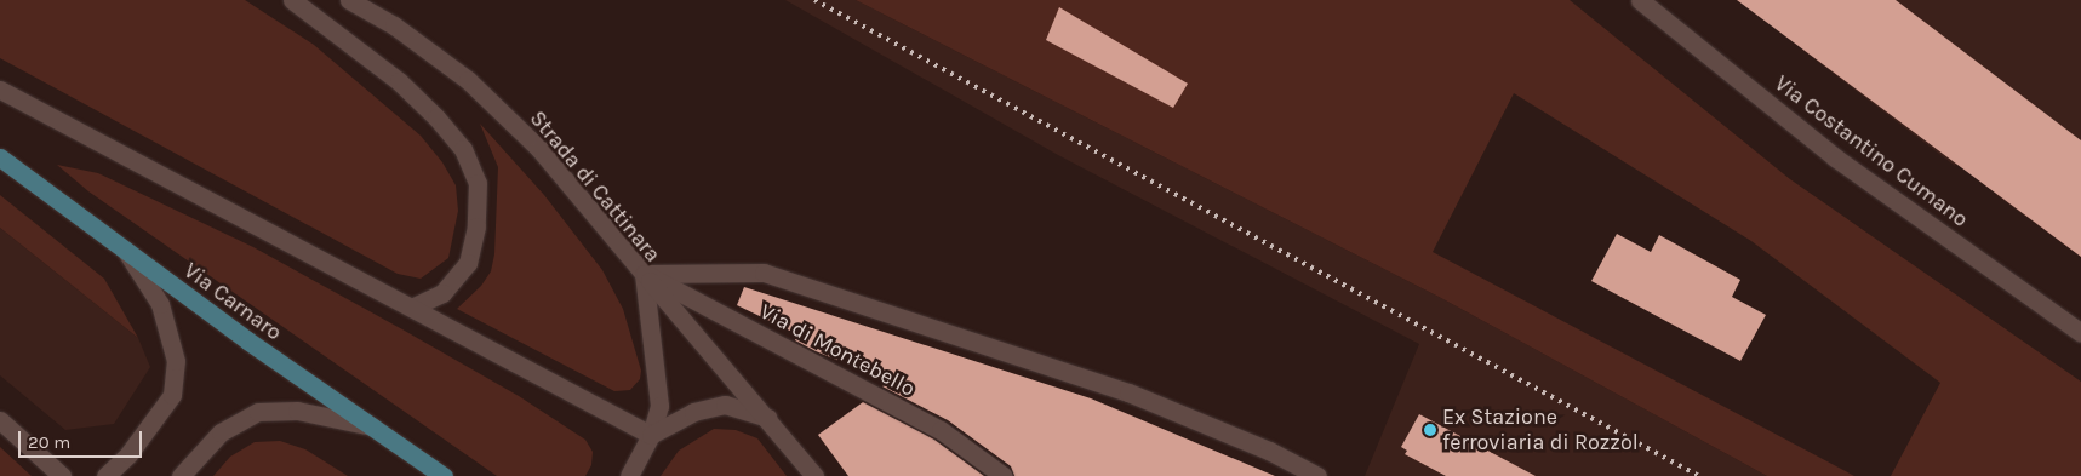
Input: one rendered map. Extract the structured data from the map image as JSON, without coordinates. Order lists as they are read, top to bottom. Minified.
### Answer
{"streets":{"main road":["Via Carnaro"],"street":["Via Costantino Cumano","Strada di Cattinara","Via di Montebello"]},"crossings":[["Strada di Cattinara","Via di Montebello"]],"places":["Ex Stazione ferroviaria di Rozzol"],"scale_bar":"20 m"}
